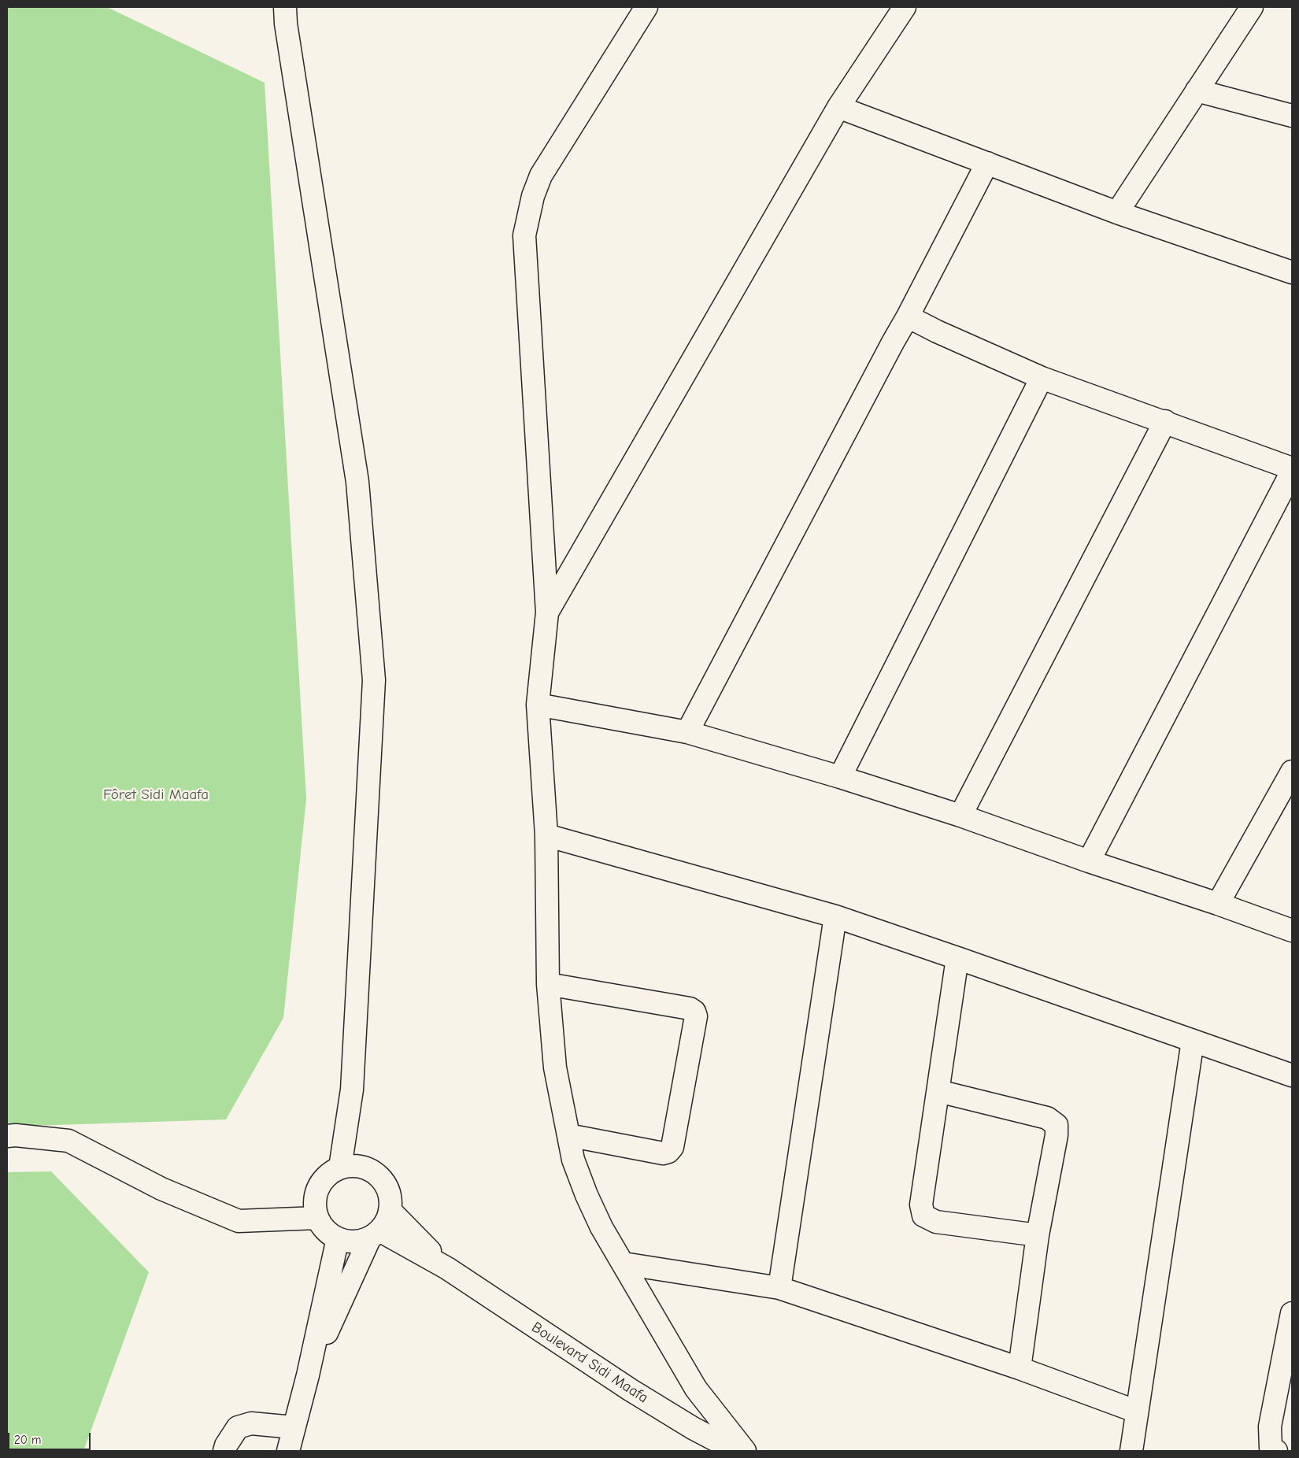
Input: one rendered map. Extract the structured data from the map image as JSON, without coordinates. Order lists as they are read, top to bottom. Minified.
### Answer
{"streets":{"street":["Boulevard Sidi Maafa"]},"parks":["Fôret Sidi Maafa"],"scale_bar":"20 m"}
